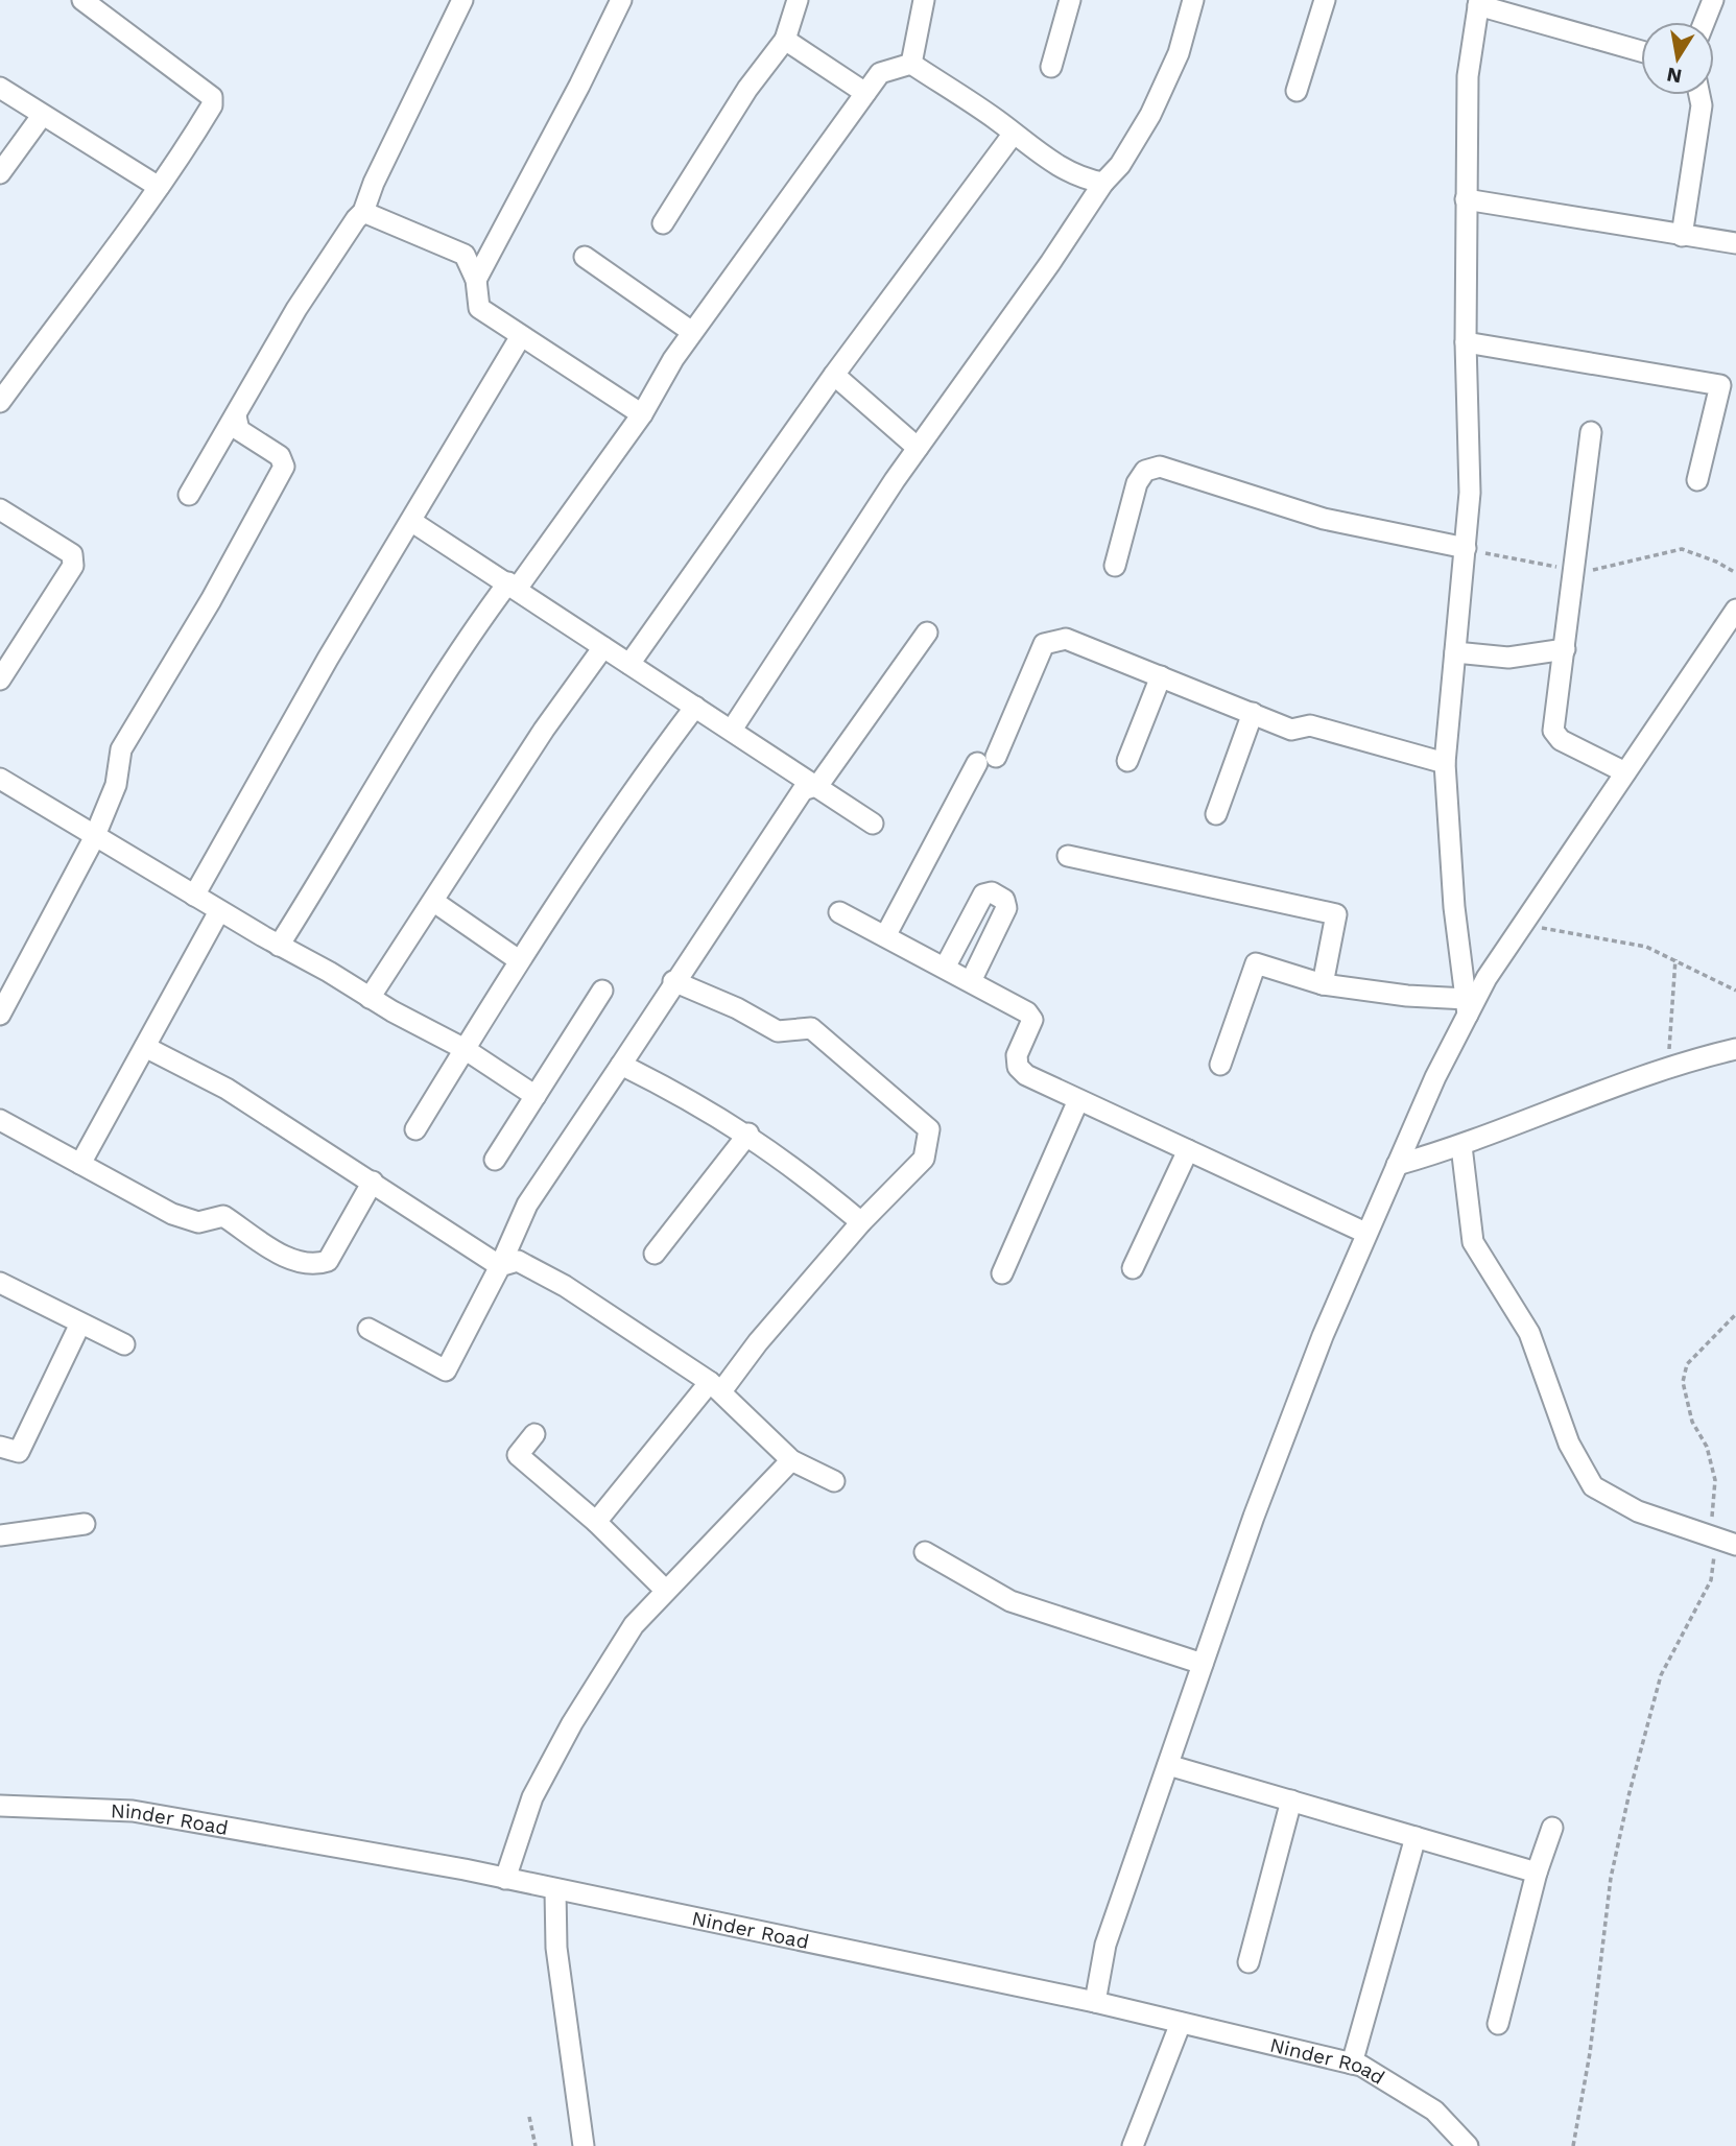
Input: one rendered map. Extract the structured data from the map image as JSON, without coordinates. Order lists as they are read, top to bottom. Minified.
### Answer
{"streets":{"street":["Ninder Road"]},"north":"bottom"}
